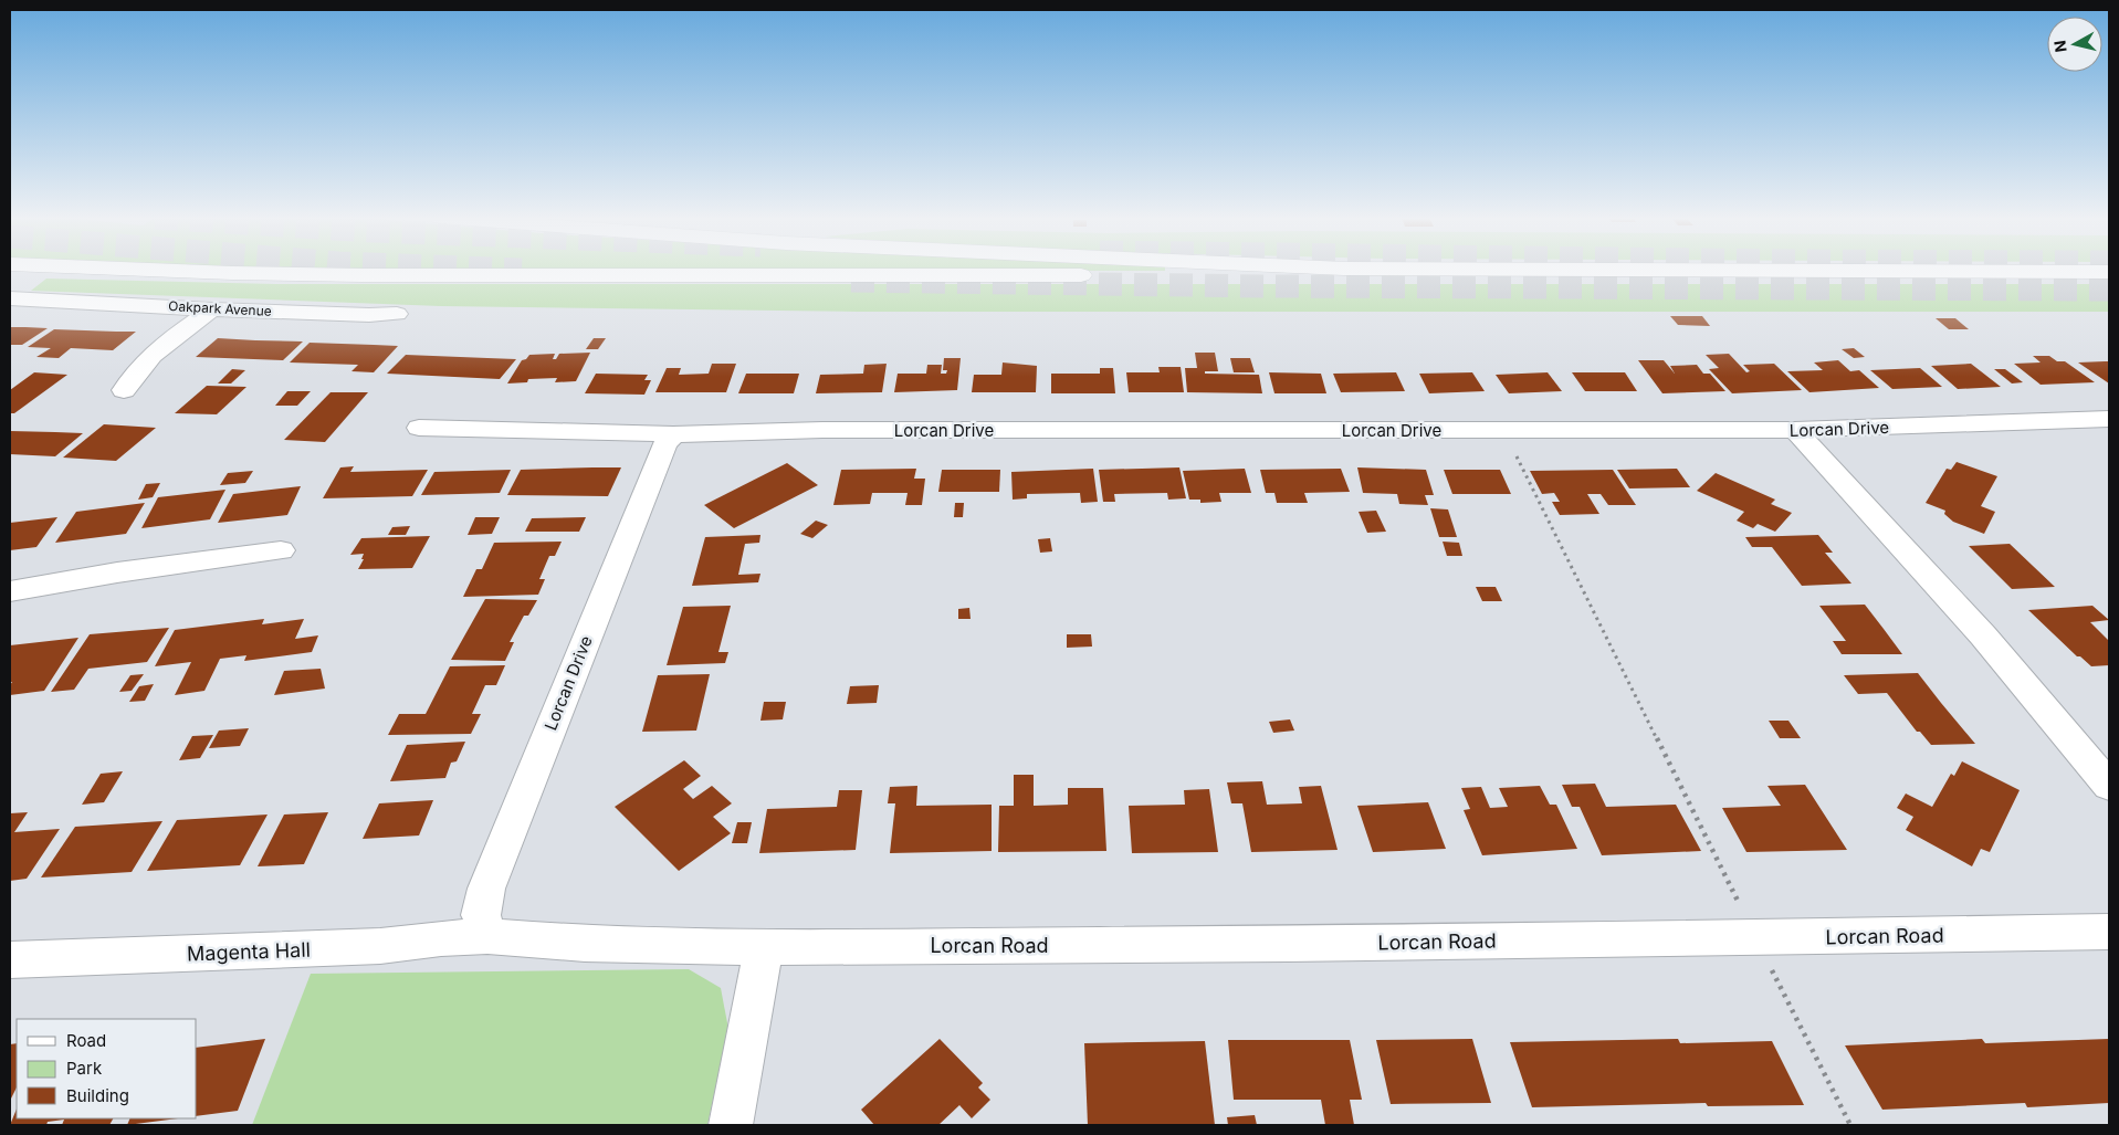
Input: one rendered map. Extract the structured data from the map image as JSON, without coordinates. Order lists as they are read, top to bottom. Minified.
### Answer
{"streets":{"street":["Oakpark Avenue","Lorcan Drive","Lorcan Road","Magenta Hall"]},"crossings":[["Lorcan Drive","Lorcan Road"],["Lorcan Drive","Magenta Hall"],["Lorcan Road","Magenta Hall"]],"legend":["Road","Park","Building"],"north":"left"}
